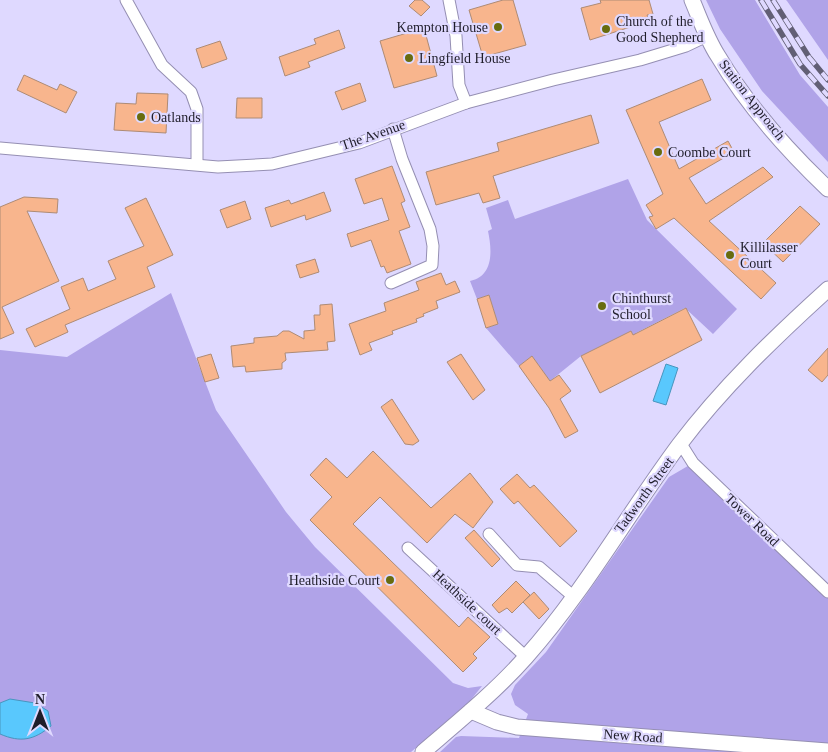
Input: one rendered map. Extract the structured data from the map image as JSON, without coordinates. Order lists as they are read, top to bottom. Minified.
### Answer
{"streets":{"main road":["Station Approach","Tadworth Street","New Road"],"street":["The Avenue","Tower Road","Heathside court"]},"crossings":[["Station Approach","The Avenue"],["Tadworth Street","Tower Road"],["Tadworth Street","Heathside court"],["Tadworth Street","New Road"]],"places":["Kempton House","Church of the Good Shepherd","Lingfield House","Oatlands","Coombe Court","Killilasser Court","Chinthurst School","Heathside Court"],"north":"top"}
